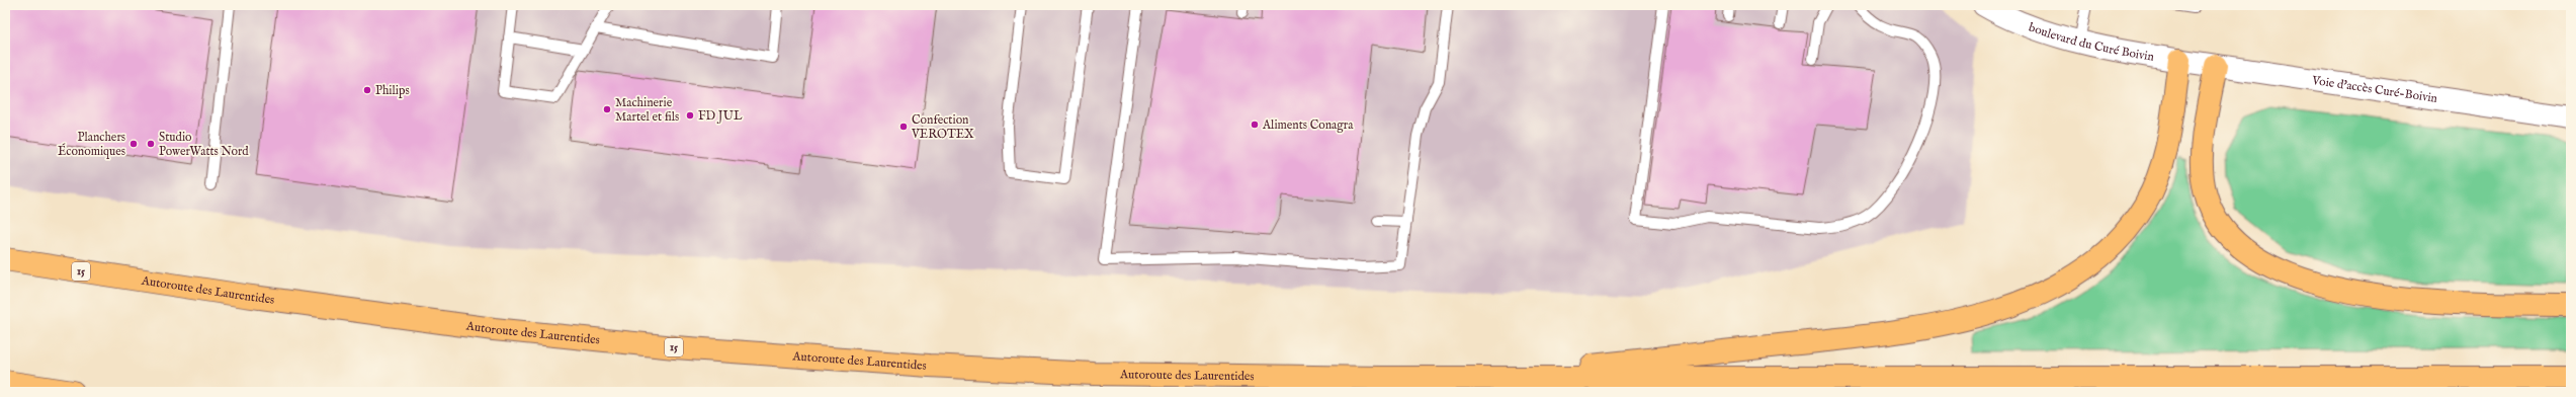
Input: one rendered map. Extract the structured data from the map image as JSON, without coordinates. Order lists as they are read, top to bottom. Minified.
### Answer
{"streets":{"highway":["15","Autoroute des Laurentides"],"street":["boulevard du Curé Boivin","Voie d'accès Curé-Boivin"]},"crossings":[["boulevard du Curé Boivin","Voie d'accès Curé-Boivin"]],"places":["Philips","Machinerie Martel et fils","FD JUL","Aliments Conagra","Confection VEROTEX","Planchers Économiques","Studio PowerWatts Nord"]}
